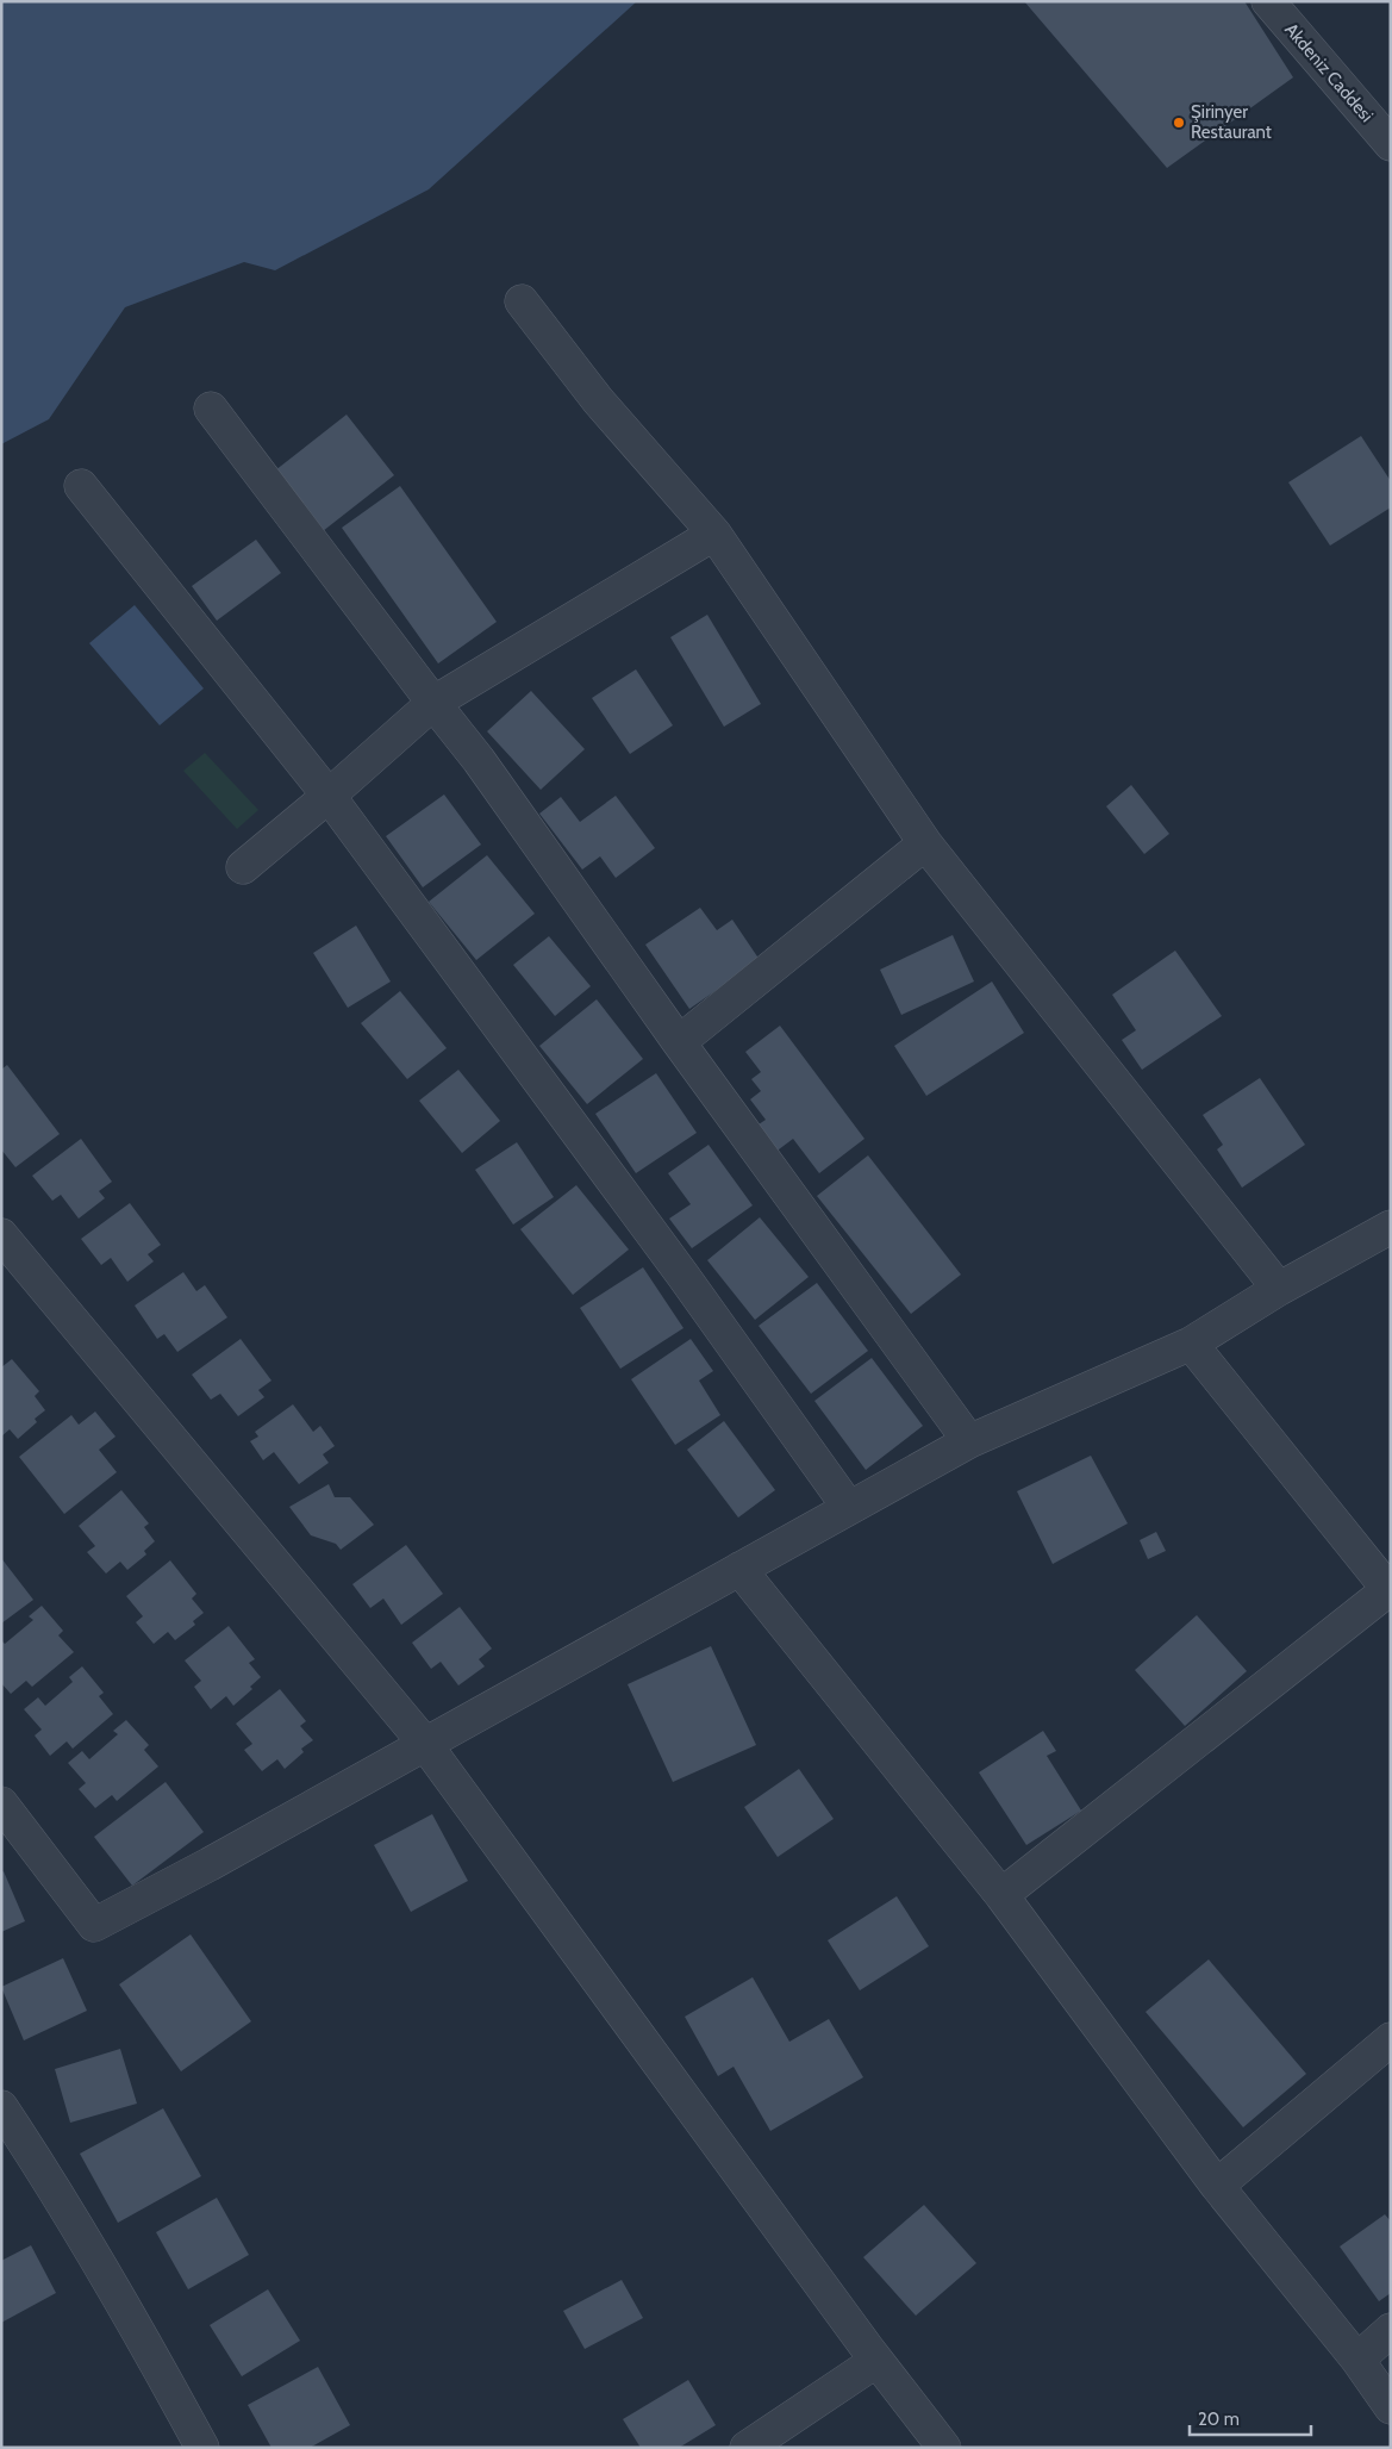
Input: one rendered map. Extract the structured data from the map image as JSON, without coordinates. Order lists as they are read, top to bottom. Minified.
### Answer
{"streets":{"street":["Akdeniz Caddesi"]},"places":["Şirinyer Restaurant"],"scale_bar":"20 m"}
